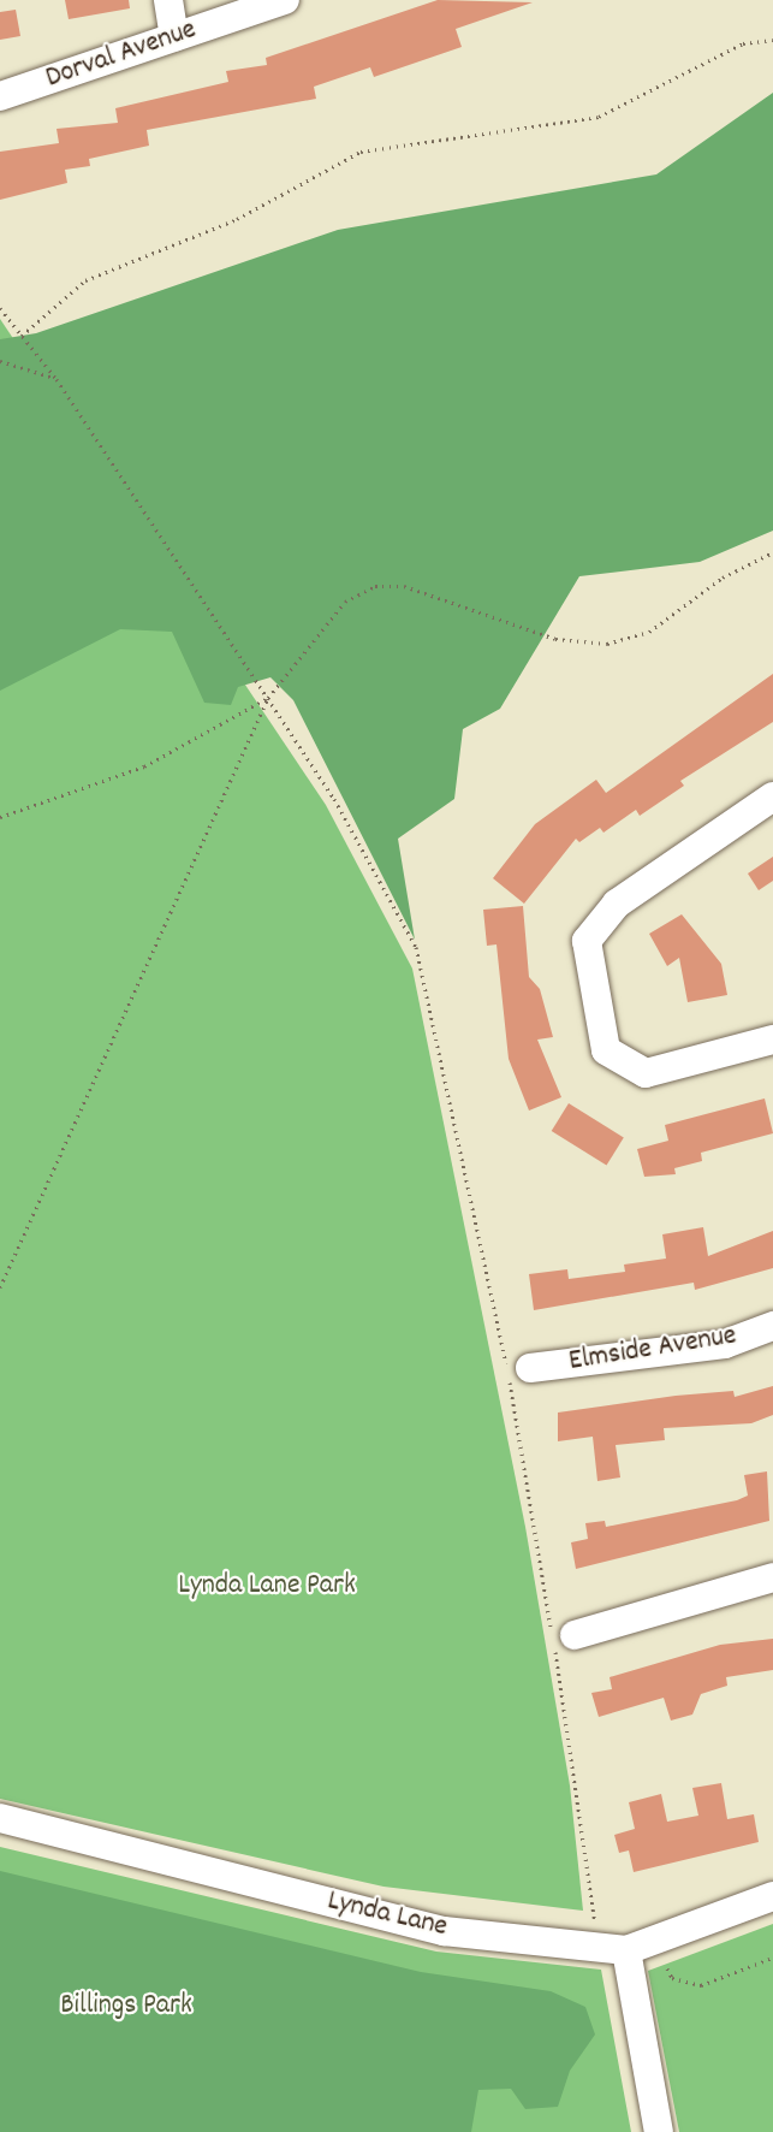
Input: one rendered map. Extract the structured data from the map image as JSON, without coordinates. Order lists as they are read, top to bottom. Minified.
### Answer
{"streets":{"street":["Dorval Avenue","Elmside Avenue","Lynda Lane"]},"parks":["Lynda Lane Park","Billings Park"]}
